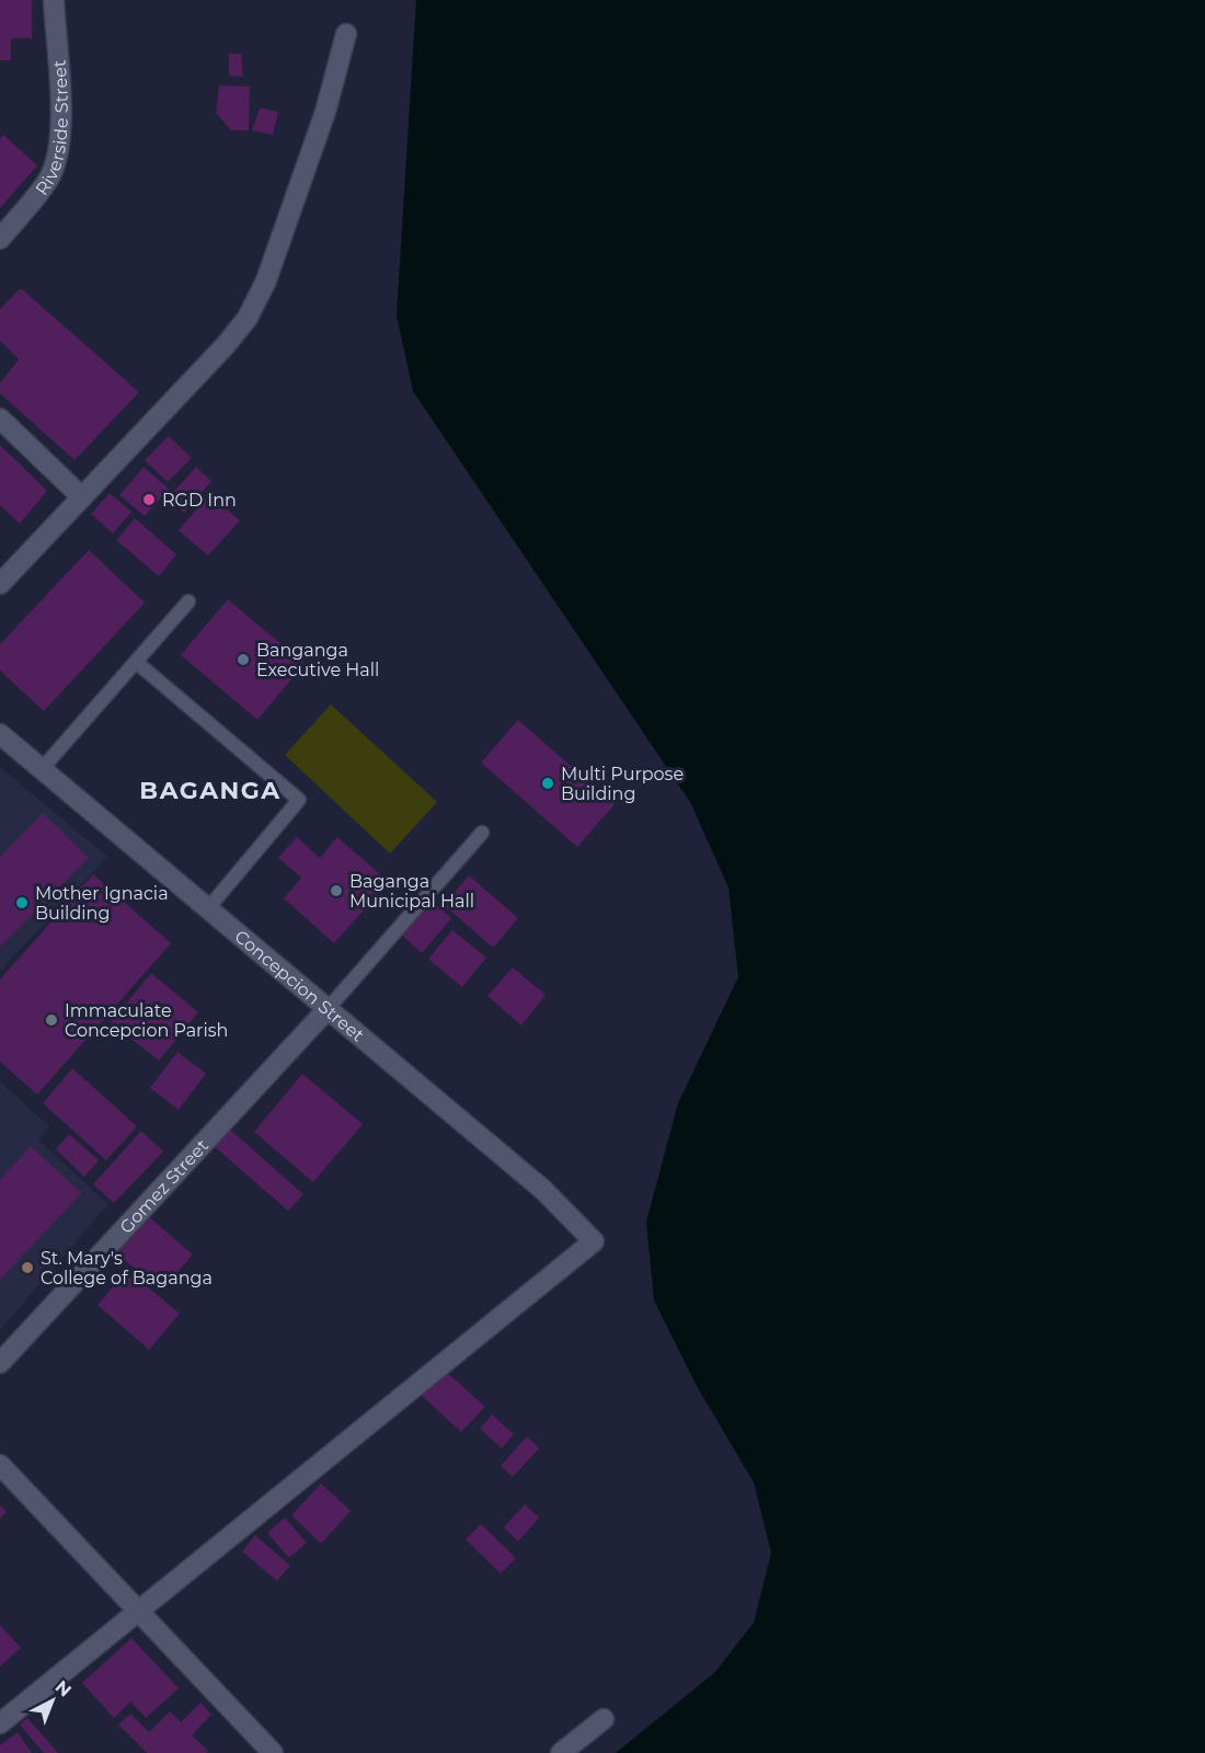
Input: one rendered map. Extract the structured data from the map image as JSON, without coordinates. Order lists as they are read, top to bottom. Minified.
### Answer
{"streets":{"street":["Riverside Street","Concepcion Street","Gomez Street"]},"crossings":[["Concepcion Street","Gomez Street"]],"districts":["BAGANGA"],"places":["RGD Inn","Banganga Executive Hall","Multi Purpose Building","Baganga Municipal Hall","Mother Ignacia Building","Immaculate Concepcion Parish","St. Mary's College of Baganga"],"north":"top right"}
